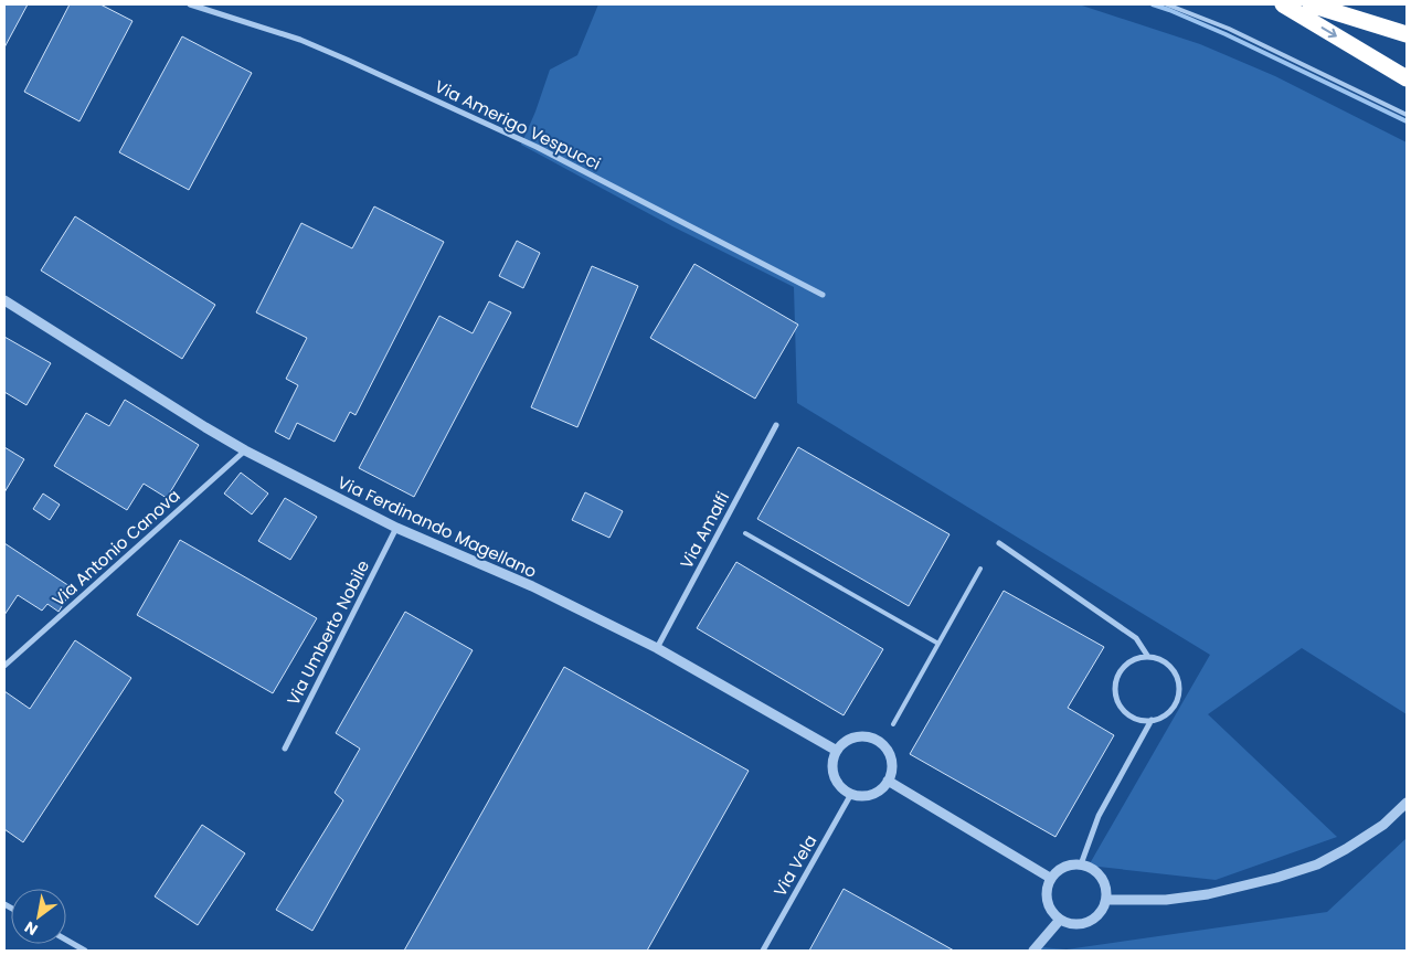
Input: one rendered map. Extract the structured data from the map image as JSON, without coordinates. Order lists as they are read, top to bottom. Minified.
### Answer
{"streets":{"street":["Via Amerigo Vespucci","Via Ferdinando Magellano","Via Amalfi","Via Antonio Canova","Via Umberto Nobile","Via Vela"]},"crossings":[["Via Ferdinando Magellano","Via Amalfi"],["Via Ferdinando Magellano","Via Antonio Canova"],["Via Ferdinando Magellano","Via Umberto Nobile"],["Via Ferdinando Magellano","Via Vela"]],"north":"bottom left"}
